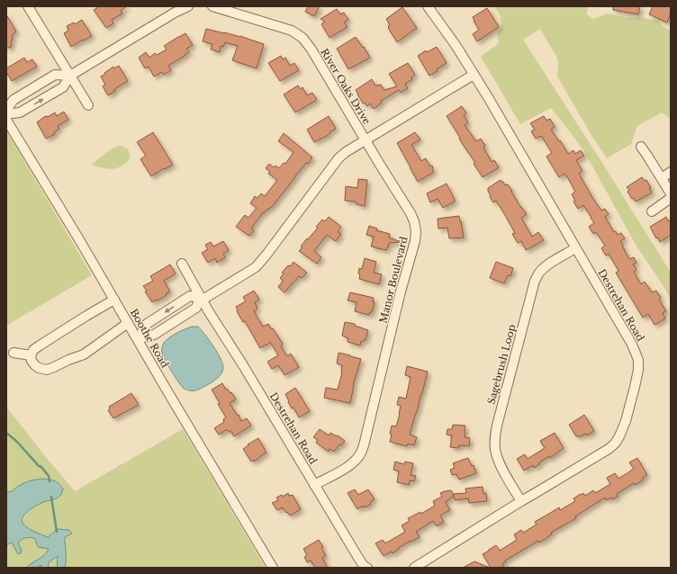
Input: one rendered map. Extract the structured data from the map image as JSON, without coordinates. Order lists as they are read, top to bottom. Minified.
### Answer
{"streets":{"street":["River Oaks Drive","Manor Boulevard","Destrehan Road","Boothe Road","Sagebrush Loop"]},"crossings":[["River Oaks Drive","Manor Boulevard"],["River Oaks Drive","Destrehan Road"],["Manor Boulevard","Destrehan Road"],["Destrehan Road","Sagebrush Loop"]]}
